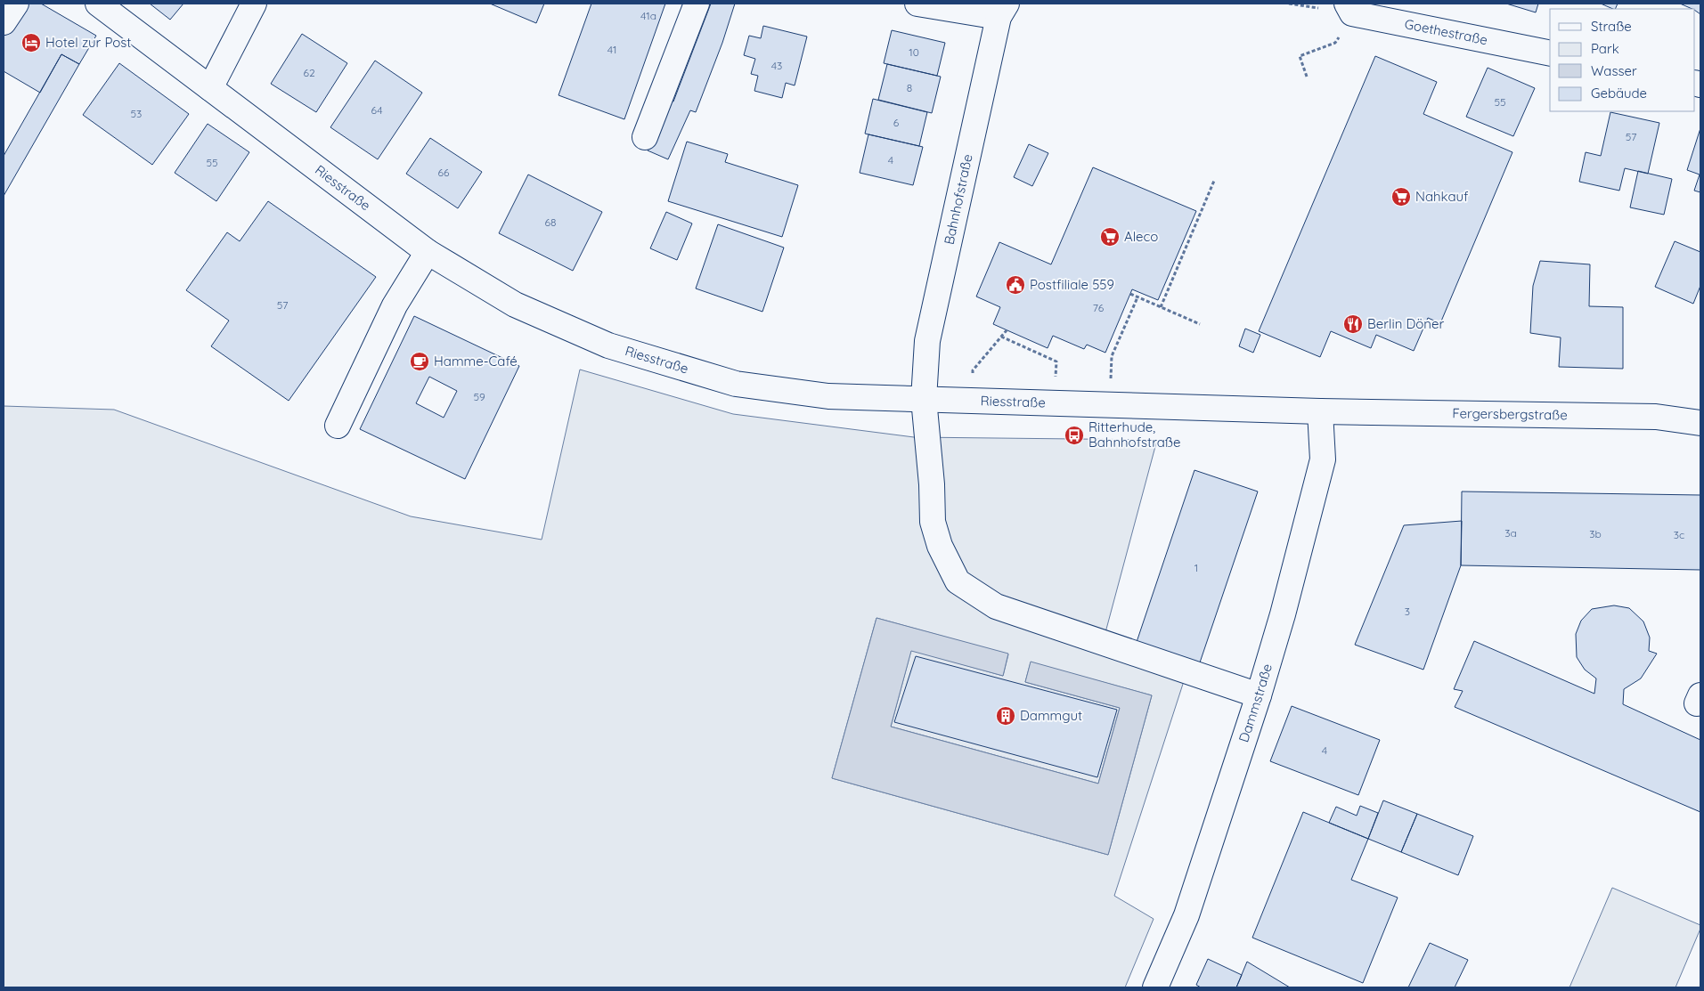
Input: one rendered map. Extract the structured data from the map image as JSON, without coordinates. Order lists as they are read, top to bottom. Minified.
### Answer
{"streets":{"main road":["Goethestraße","Riesstraße","Bahnhofstraße","Fergersbergstraße","Dammstraße"]},"crossings":[["Riesstraße","Bahnhofstraße"],["Riesstraße","Fergersbergstraße"],["Riesstraße","Dammstraße"],["Bahnhofstraße","Dammstraße"],["Fergersbergstraße","Dammstraße"]],"places":{"hotel":["Hotel zur Post"],"supermarket":["Nahkauf","Aleco"],"public building":["Postfiliale 559"],"restaurant":["Berlin Döner"],"cafe":["Hamme-Café"],"bus stop":["Ritterhude, Bahnhofstraße"],"building":["Dammgut"]},"house_numbers":["41a","41","10","43","62","8","55","64","53","6","57","4","55","66","68","57","76","59","3a","3b","3c","1","3","4"],"legend":["Straße","Park","Wasser","Gebäude"]}
